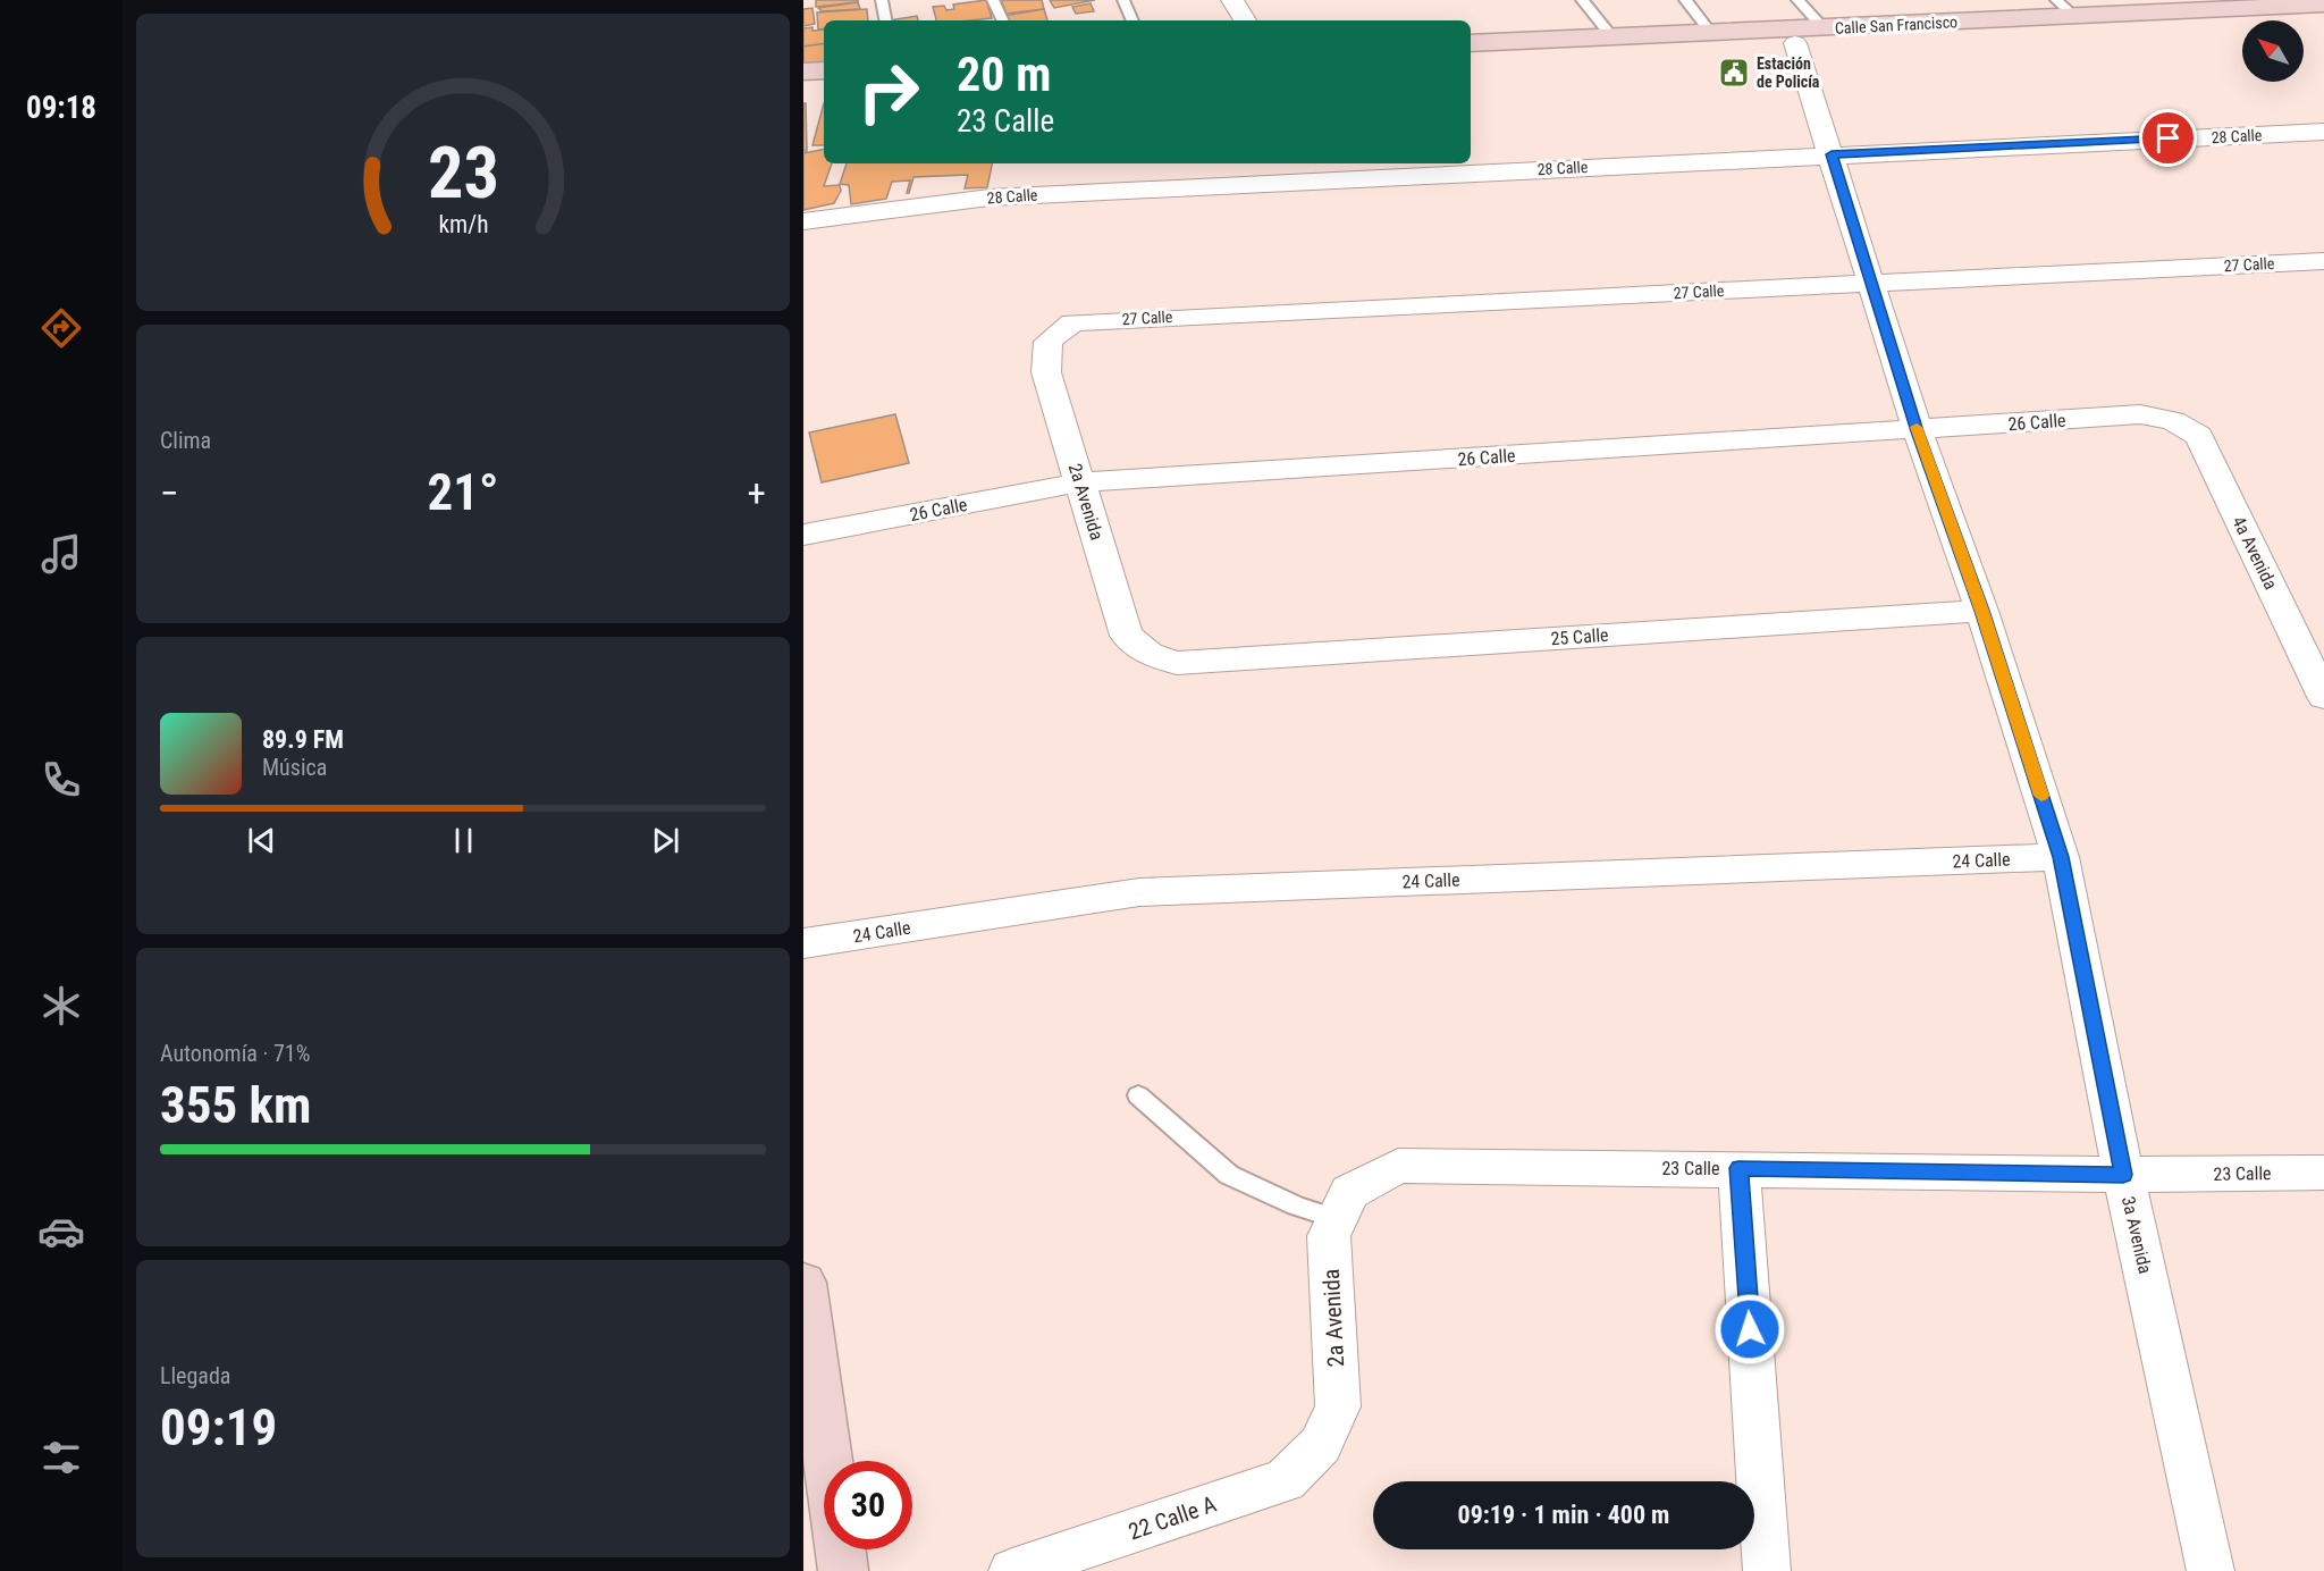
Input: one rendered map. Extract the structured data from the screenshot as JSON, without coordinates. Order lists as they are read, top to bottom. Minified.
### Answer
{"streets":{"street":["Calle San Francisco","28 Calle","27 Calle","26 Calle","2a Avenida","4a Avenida","25 Calle","24 Calle","23 Calle","3a Avenida","22 Calle A"]},"crossings":[["Calle San Francisco","3a Avenida"],["28 Calle","3a Avenida"],["27 Calle","2a Avenida"],["27 Calle","3a Avenida"],["26 Calle","2a Avenida"],["26 Calle","4a Avenida"],["26 Calle","3a Avenida"],["2a Avenida","25 Calle"],["2a Avenida","23 Calle"],["2a Avenida","22 Calle A"],["25 Calle","3a Avenida"],["24 Calle","3a Avenida"],["23 Calle","3a Avenida"]],"places":{"public building":["Estación de Policía"]},"north":"top left","page":{"tabs":"09:18","turn":["20 m","23 Calle"],"tile":["Clima",["Autonomía · 71%","355 km"],["Llegada","09:19"]],"heat":["−","21°","+"],"song":["89.9 FM","Música"],"limit":"30","trip":"09:19 · 1 min · 400 m","gauge":["23","km/h"]}}
